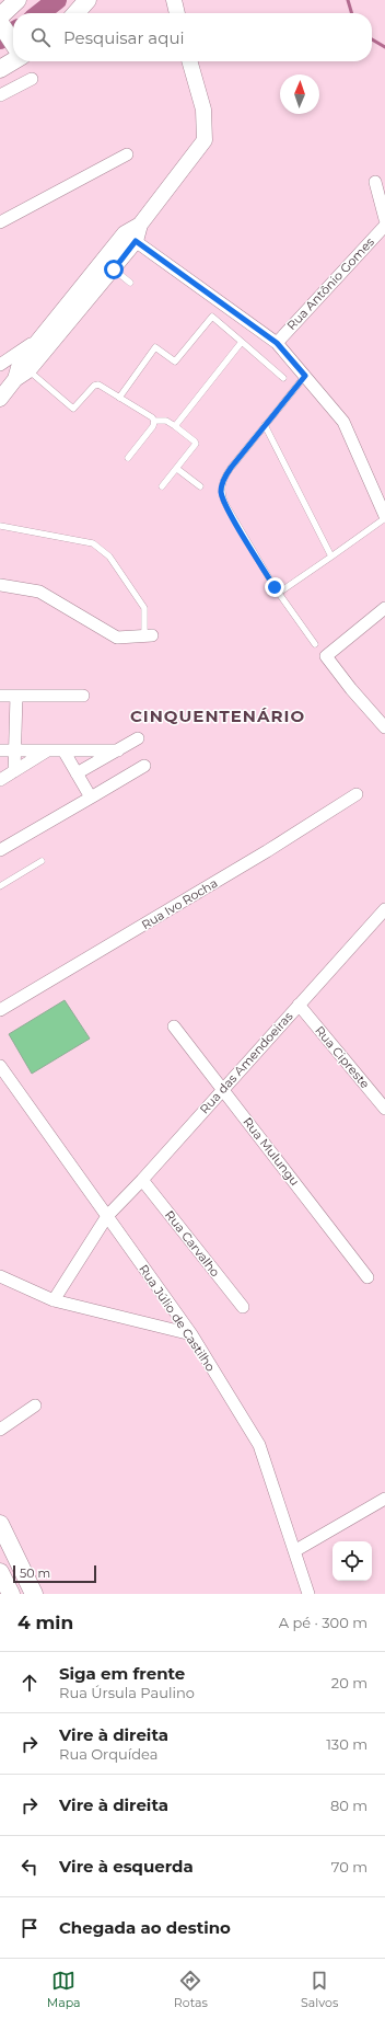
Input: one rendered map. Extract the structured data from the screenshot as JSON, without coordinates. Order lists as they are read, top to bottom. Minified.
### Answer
{"streets":{"street":["Rua Antônio Gomes","Rua Ivo Rocha","Rua Cipreste","Rua das Amendoeiras","Rua Mulungu","Rua Carvalho","Rua Júlio de Castilho"]},"crossings":[["Rua Cipreste","Rua das Amendoeiras"],["Rua das Amendoeiras","Rua Mulungu"],["Rua das Amendoeiras","Rua Carvalho"],["Rua das Amendoeiras","Rua Júlio de Castilho"]],"districts":["CINQUENTENÁRIO"],"scale_bar":"50 m","north":"top","page":{"search":"Pesquisar aqui","scale":"50 m","heading":["4 min","A pé · 300 m"],"list":[["Siga em frente","Rua Úrsula Paulino","20 m"],["Vire à direita","Rua Orquídea","130 m"],["Vire à direita","80 m"],["Vire à esquerda","70 m"],"Chegada ao destino"],"nav":["Mapa","Rotas","Salvos"]}}
